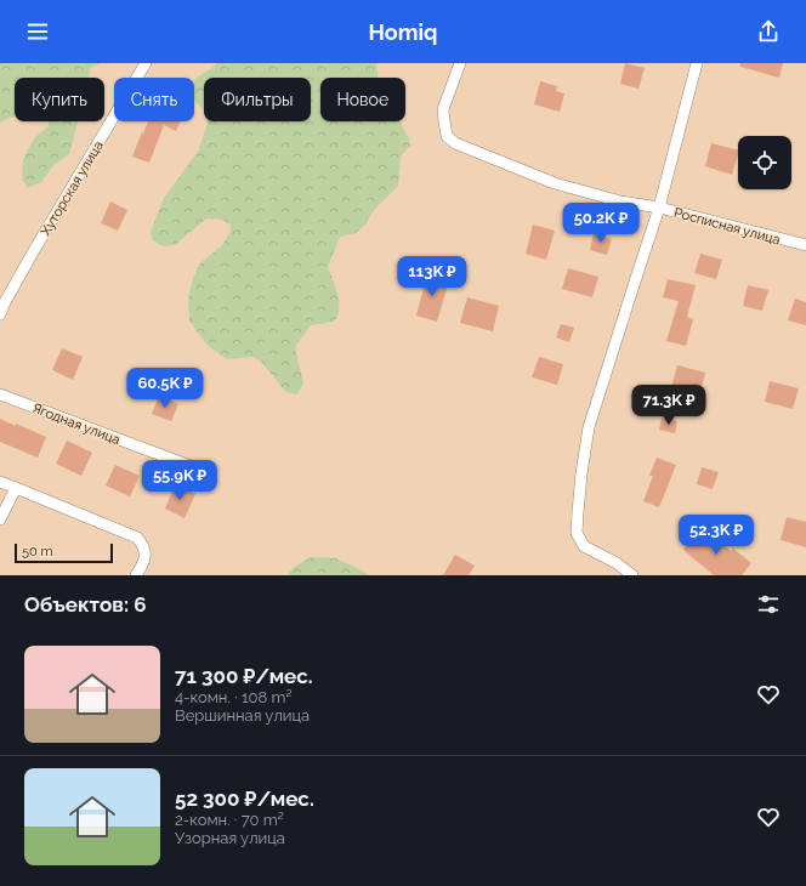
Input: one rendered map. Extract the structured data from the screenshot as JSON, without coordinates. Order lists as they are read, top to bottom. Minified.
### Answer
{"streets":{"street":["Хуторская улица","Росписная улица","Ягодная улица"]},"scale_bar":"50 m","page":{"header":"Homiq","chip":["Купить","Снять","Фильтры","Новое"],"price":["50.2K ₽","113K ₽","60.5K ₽","71.3K ₽","55.9K ₽","52.3K ₽"],"scale":"50 m","heading":"Объектов: 6","list":[{"name":"71 300 ₽/мес.","note":"4-комн. · 108 m² · Вершинная улица"},{"name":"52 300 ₽/мес.","note":"2-комн. · 70 m² · Узорная улица"}]}}
